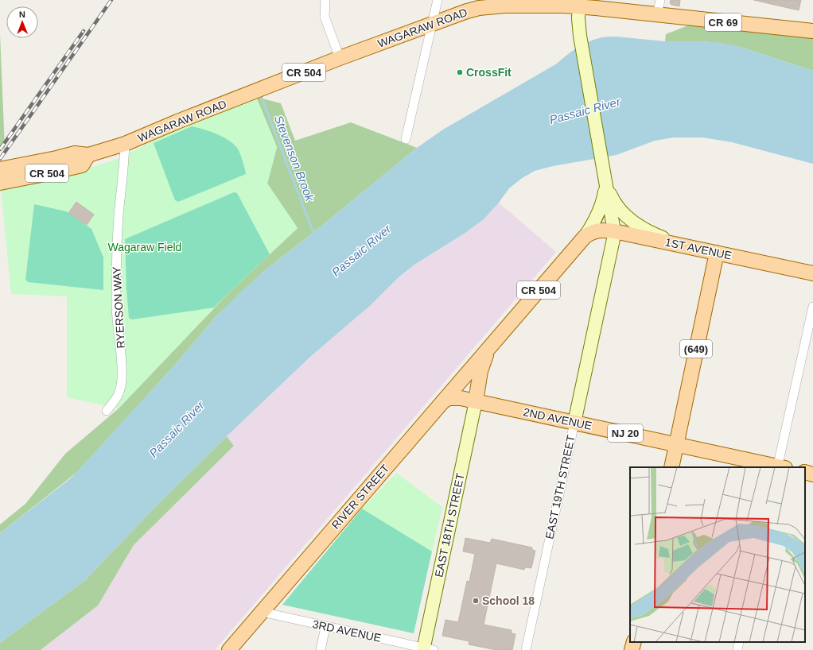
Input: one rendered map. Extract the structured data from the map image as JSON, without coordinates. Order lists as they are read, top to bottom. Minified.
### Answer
{"streets":{"main road":["CR 69","WAGARAW ROAD","CR 504","1ST AVENUE","(649)","2ND AVENUE","NJ 20","EAST 19TH STREET","RIVER STREET","EAST 18TH STREET"],"street":["RYERSON WAY","3RD AVENUE"]},"crossings":[["WAGARAW ROAD","CR 504"],["WAGARAW ROAD","RYERSON WAY"],["CR 504","1ST AVENUE"],["CR 504","EAST 19TH STREET"],["CR 504","RIVER STREET"],["1ST AVENUE","(649)"],["1ST AVENUE","EAST 19TH STREET"],["1ST AVENUE","RIVER STREET"],["(649)","2ND AVENUE"],["2ND AVENUE","EAST 19TH STREET"],["2ND AVENUE","RIVER STREET"],["2ND AVENUE","EAST 18TH STREET"],["EAST 19TH STREET","RIVER STREET"],["RIVER STREET","EAST 18TH STREET"],["RIVER STREET","3RD AVENUE"],["EAST 18TH STREET","3RD AVENUE"]],"water":["Passaic River","Stevenson Brook"],"parks":["Wagaraw Field"],"places":["CrossFit","School 18"],"north":"top"}
